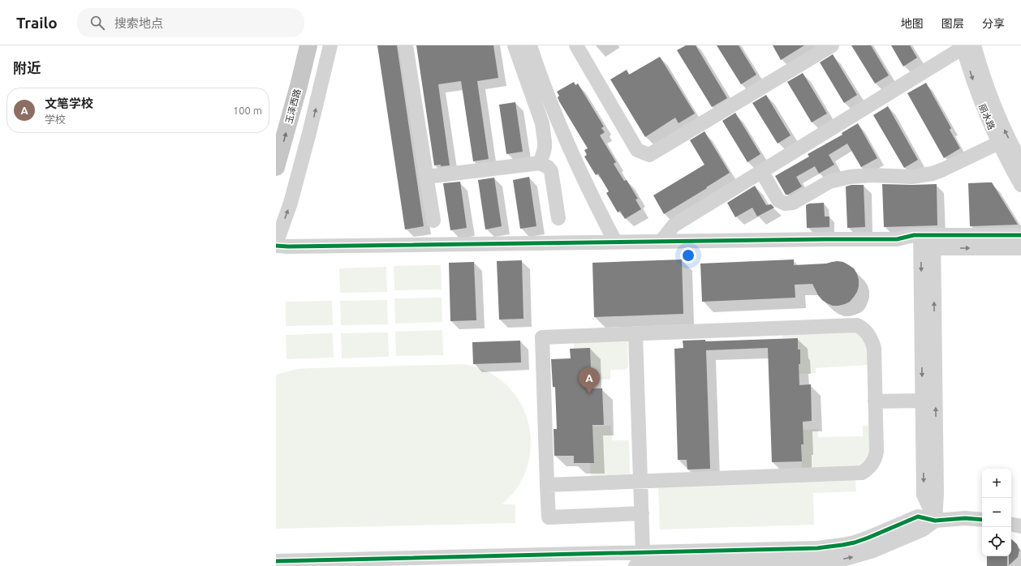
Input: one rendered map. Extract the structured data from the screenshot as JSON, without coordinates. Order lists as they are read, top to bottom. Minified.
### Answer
{"streets":{"main road":["玉泽西路"],"street":["丽水路"]},"one_way":["玉泽西路"],"page":{"header":"Trailo","search":"搜索地点","nav":["地图","图层","分享"],"heading":"附近","list":[{"mark":"A","name":"文笔学校","note":"学校","value":"100 m"}],"pins":"A","map_buttons":["+","−"]}}
